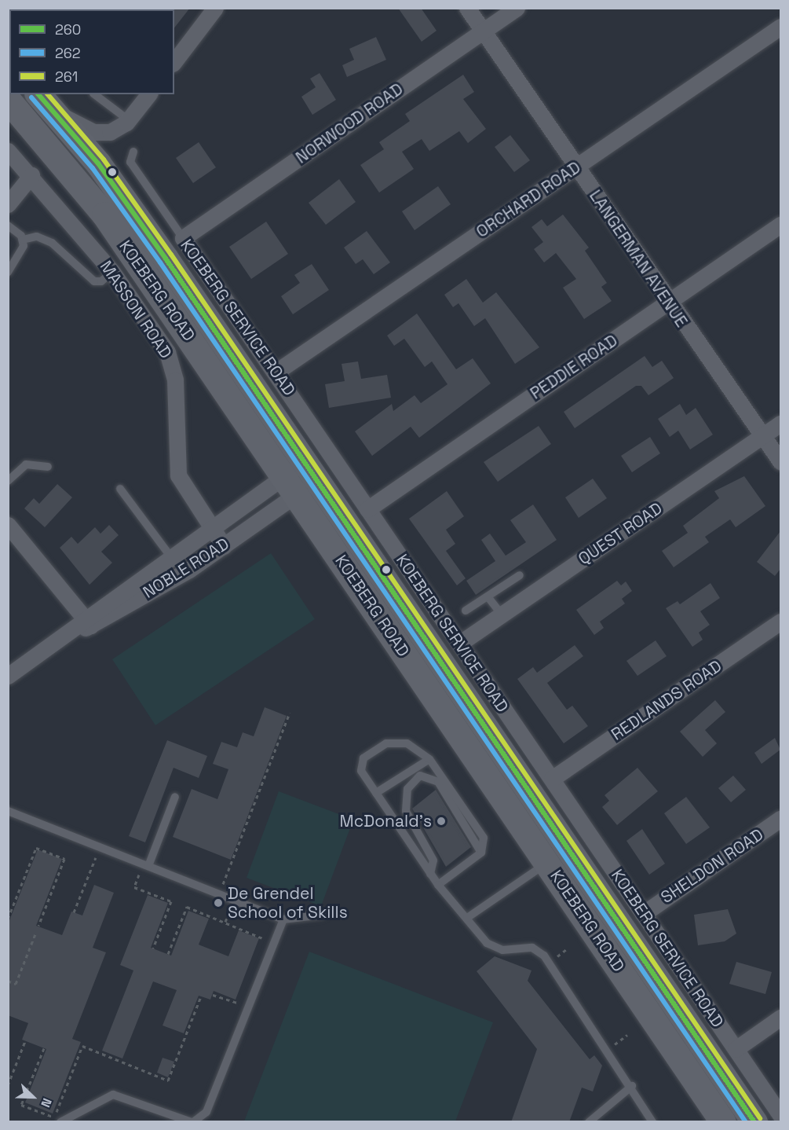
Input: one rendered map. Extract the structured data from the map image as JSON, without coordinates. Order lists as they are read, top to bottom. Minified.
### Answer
{"streets":{"main road":["KOEBERG ROAD"],"street":["NORWOOD ROAD","ORCHARD ROAD","LANGERMAN AVENUE","MASSON ROAD","KOEBERG SERVICE ROAD","PEDDIE ROAD","QUEST ROAD","NOBLE ROAD","REDLANDS ROAD","SHELDON ROAD"]},"crossings":[["NORWOOD ROAD","LANGERMAN AVENUE"],["NORWOOD ROAD","KOEBERG SERVICE ROAD"],["ORCHARD ROAD","LANGERMAN AVENUE"],["ORCHARD ROAD","KOEBERG SERVICE ROAD"],["LANGERMAN AVENUE","PEDDIE ROAD"],["LANGERMAN AVENUE","QUEST ROAD"],["KOEBERG ROAD","NOBLE ROAD"],["MASSON ROAD","NOBLE ROAD"],["KOEBERG SERVICE ROAD","PEDDIE ROAD"],["KOEBERG SERVICE ROAD","QUEST ROAD"],["KOEBERG SERVICE ROAD","REDLANDS ROAD"],["KOEBERG SERVICE ROAD","SHELDON ROAD"]],"places":["McDonald's","De Grendel School of Skills"],"lines":["transit line 260","transit line 261","transit line 262"],"legend":["260","262","261"],"north":"bottom right"}
